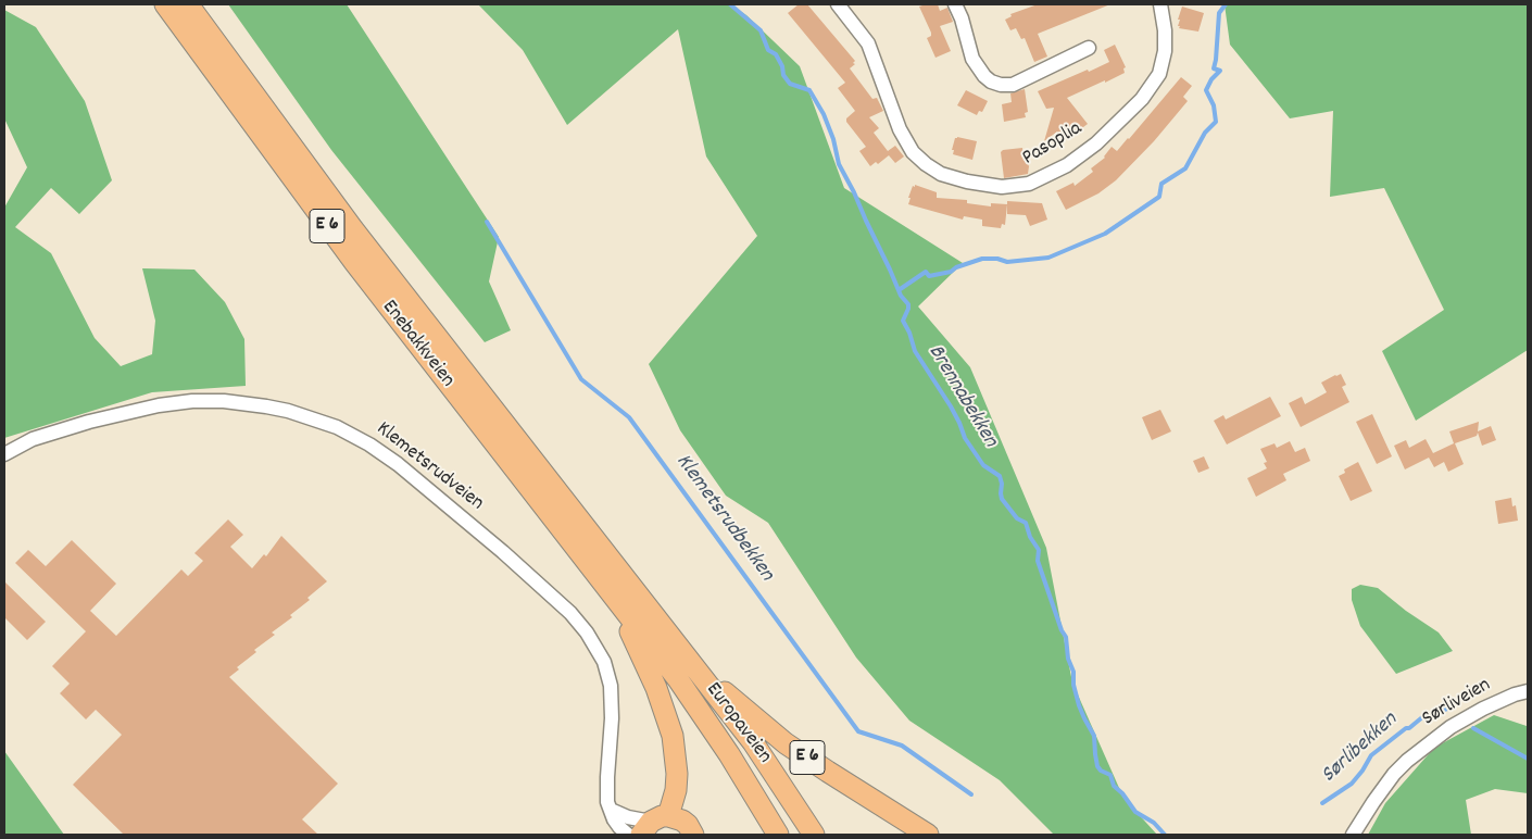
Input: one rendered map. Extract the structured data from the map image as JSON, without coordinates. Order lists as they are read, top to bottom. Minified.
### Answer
{"streets":{"highway":["E 6","Enebakkveien","Europaveien"],"street":["Pasoplia","Klemetsrudveien","Sørliveien"]},"crossings":[["E 6","Enebakkveien"],["E 6","Europaveien"],["Enebakkveien","Europaveien"]],"water":["Brennabekken","Klemetsrudbekken","Sørlibekken"]}
